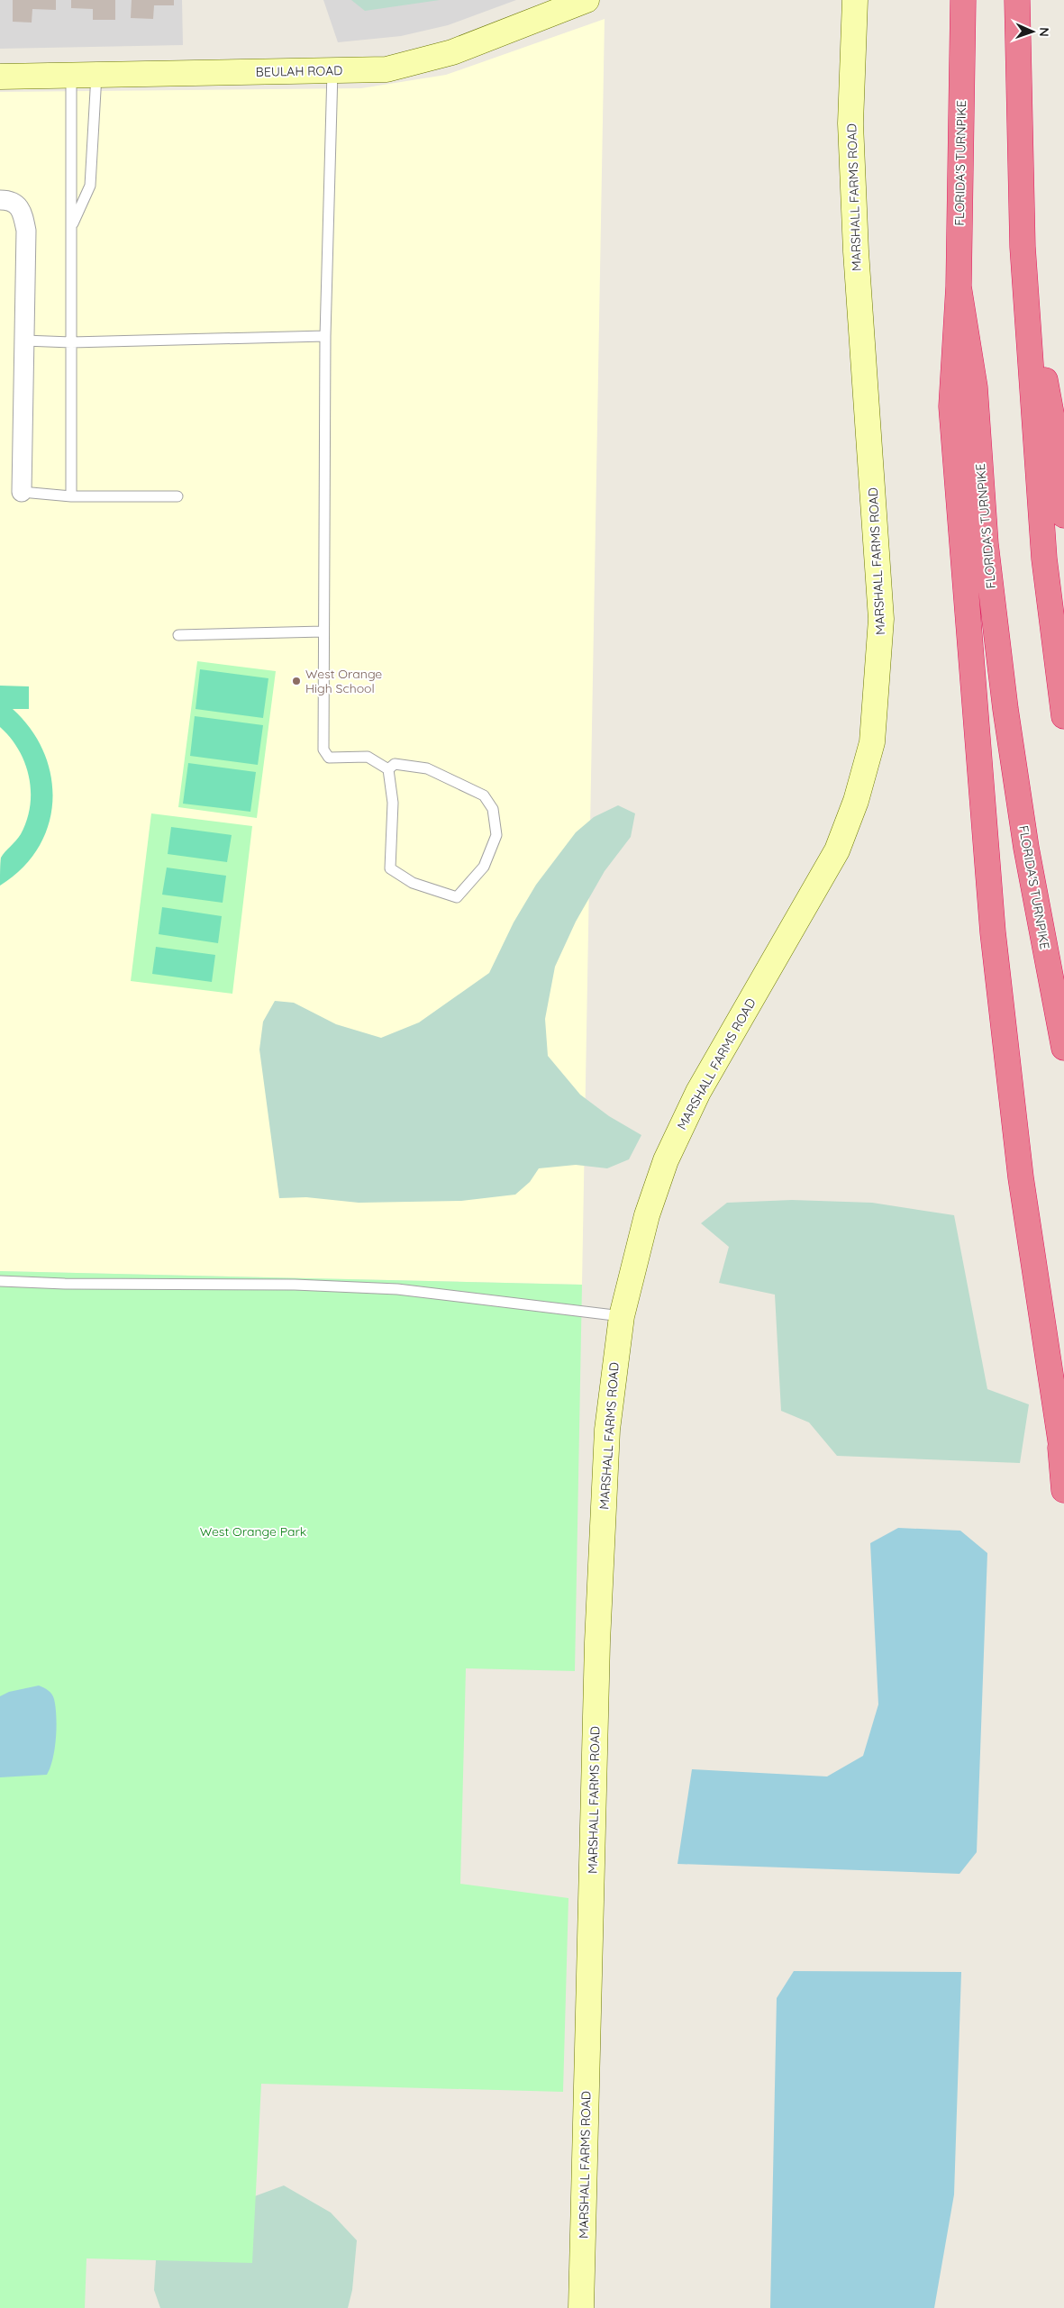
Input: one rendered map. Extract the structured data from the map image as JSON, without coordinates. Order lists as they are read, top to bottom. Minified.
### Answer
{"streets":{"highway":["FLORIDA'S TURNPIKE"],"street":["BEULAH ROAD","MARSHALL FARMS ROAD"]},"parks":["West Orange Park"],"places":["West Orange High School"],"north":"right"}
